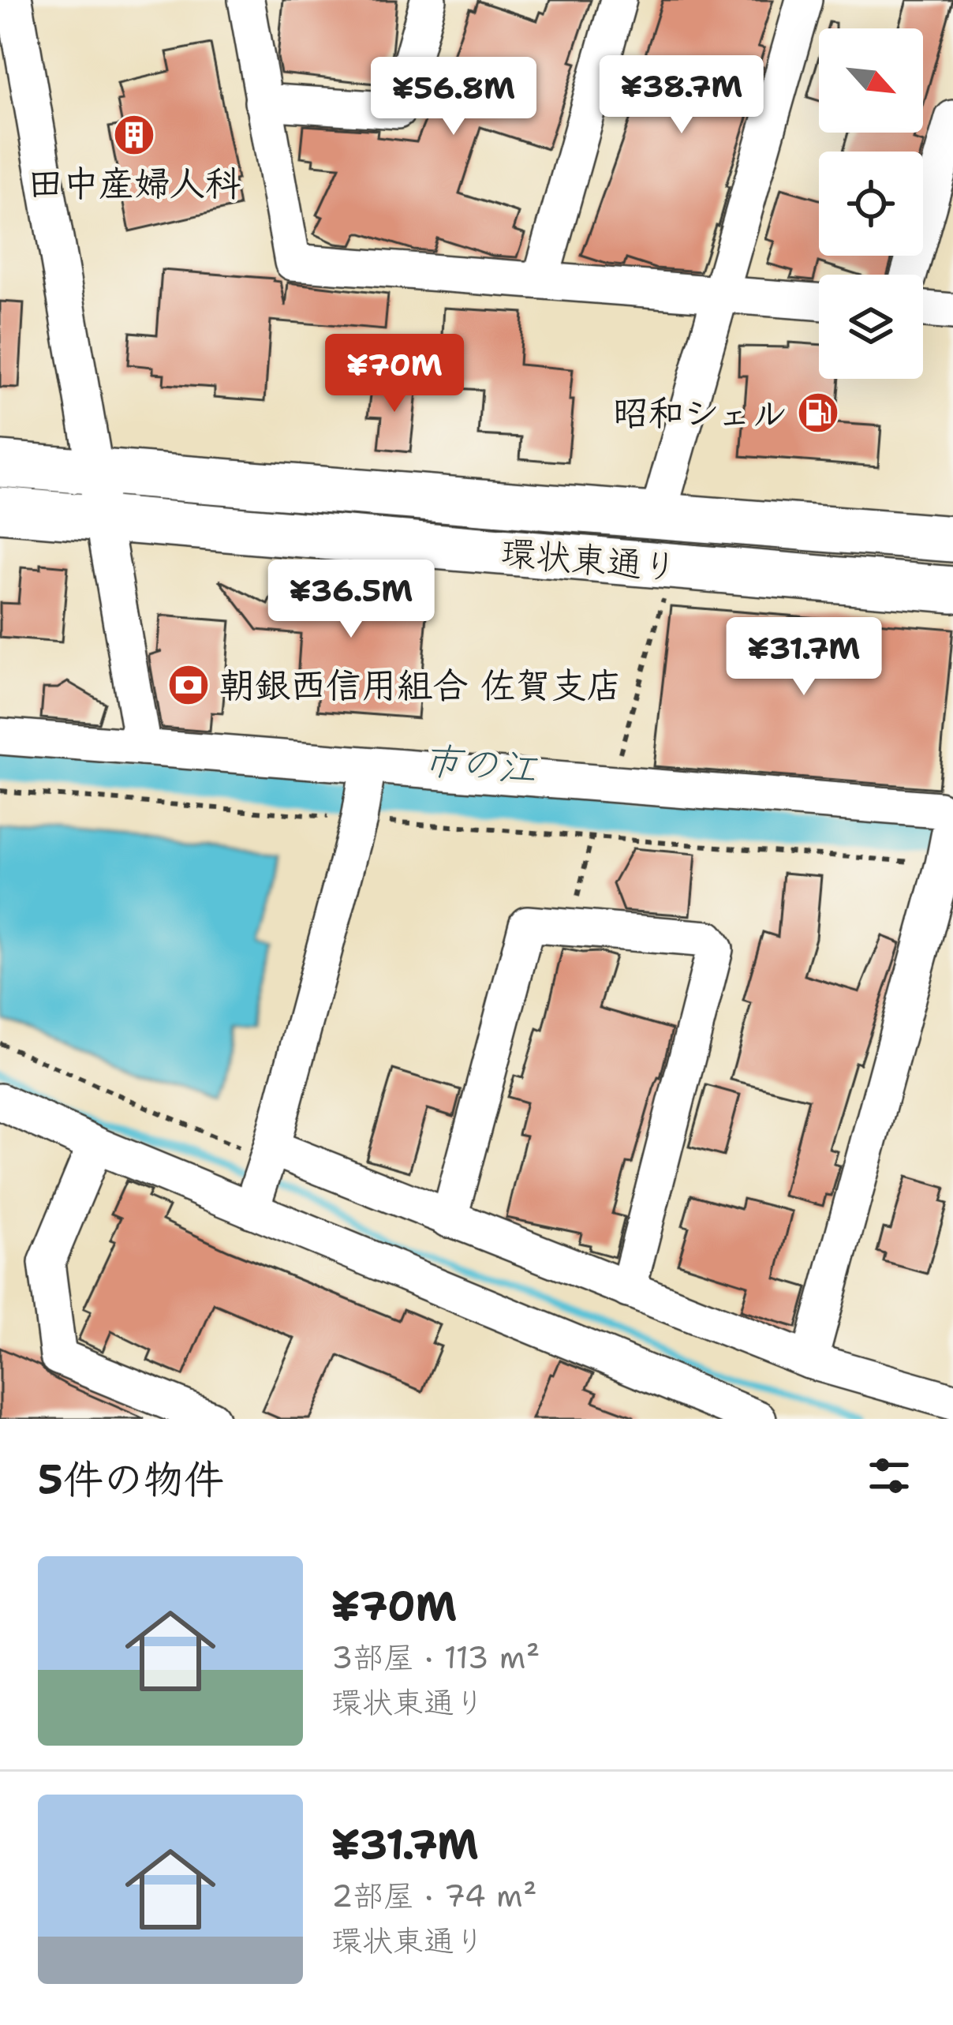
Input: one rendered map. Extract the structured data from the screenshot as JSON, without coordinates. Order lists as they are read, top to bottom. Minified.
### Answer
{"streets":{"main road":["環状東通り"]},"water":["市の江"],"places":{"building":["田中産婦人科"],"fuel station":["昭和シェル"],"bank":["朝銀西信用組合 佐賀支店"]},"north":"bottom right","page":{"price":["¥38.7M","¥56.8M","¥70M","¥36.5M","¥31.7M"],"heading":"5件の物件","list":[{"name":"¥70M","note":"3部屋 · 113 m² · 環状東通り"},{"name":"¥31.7M","note":"2部屋 · 74 m² · 環状東通り"}]}}
